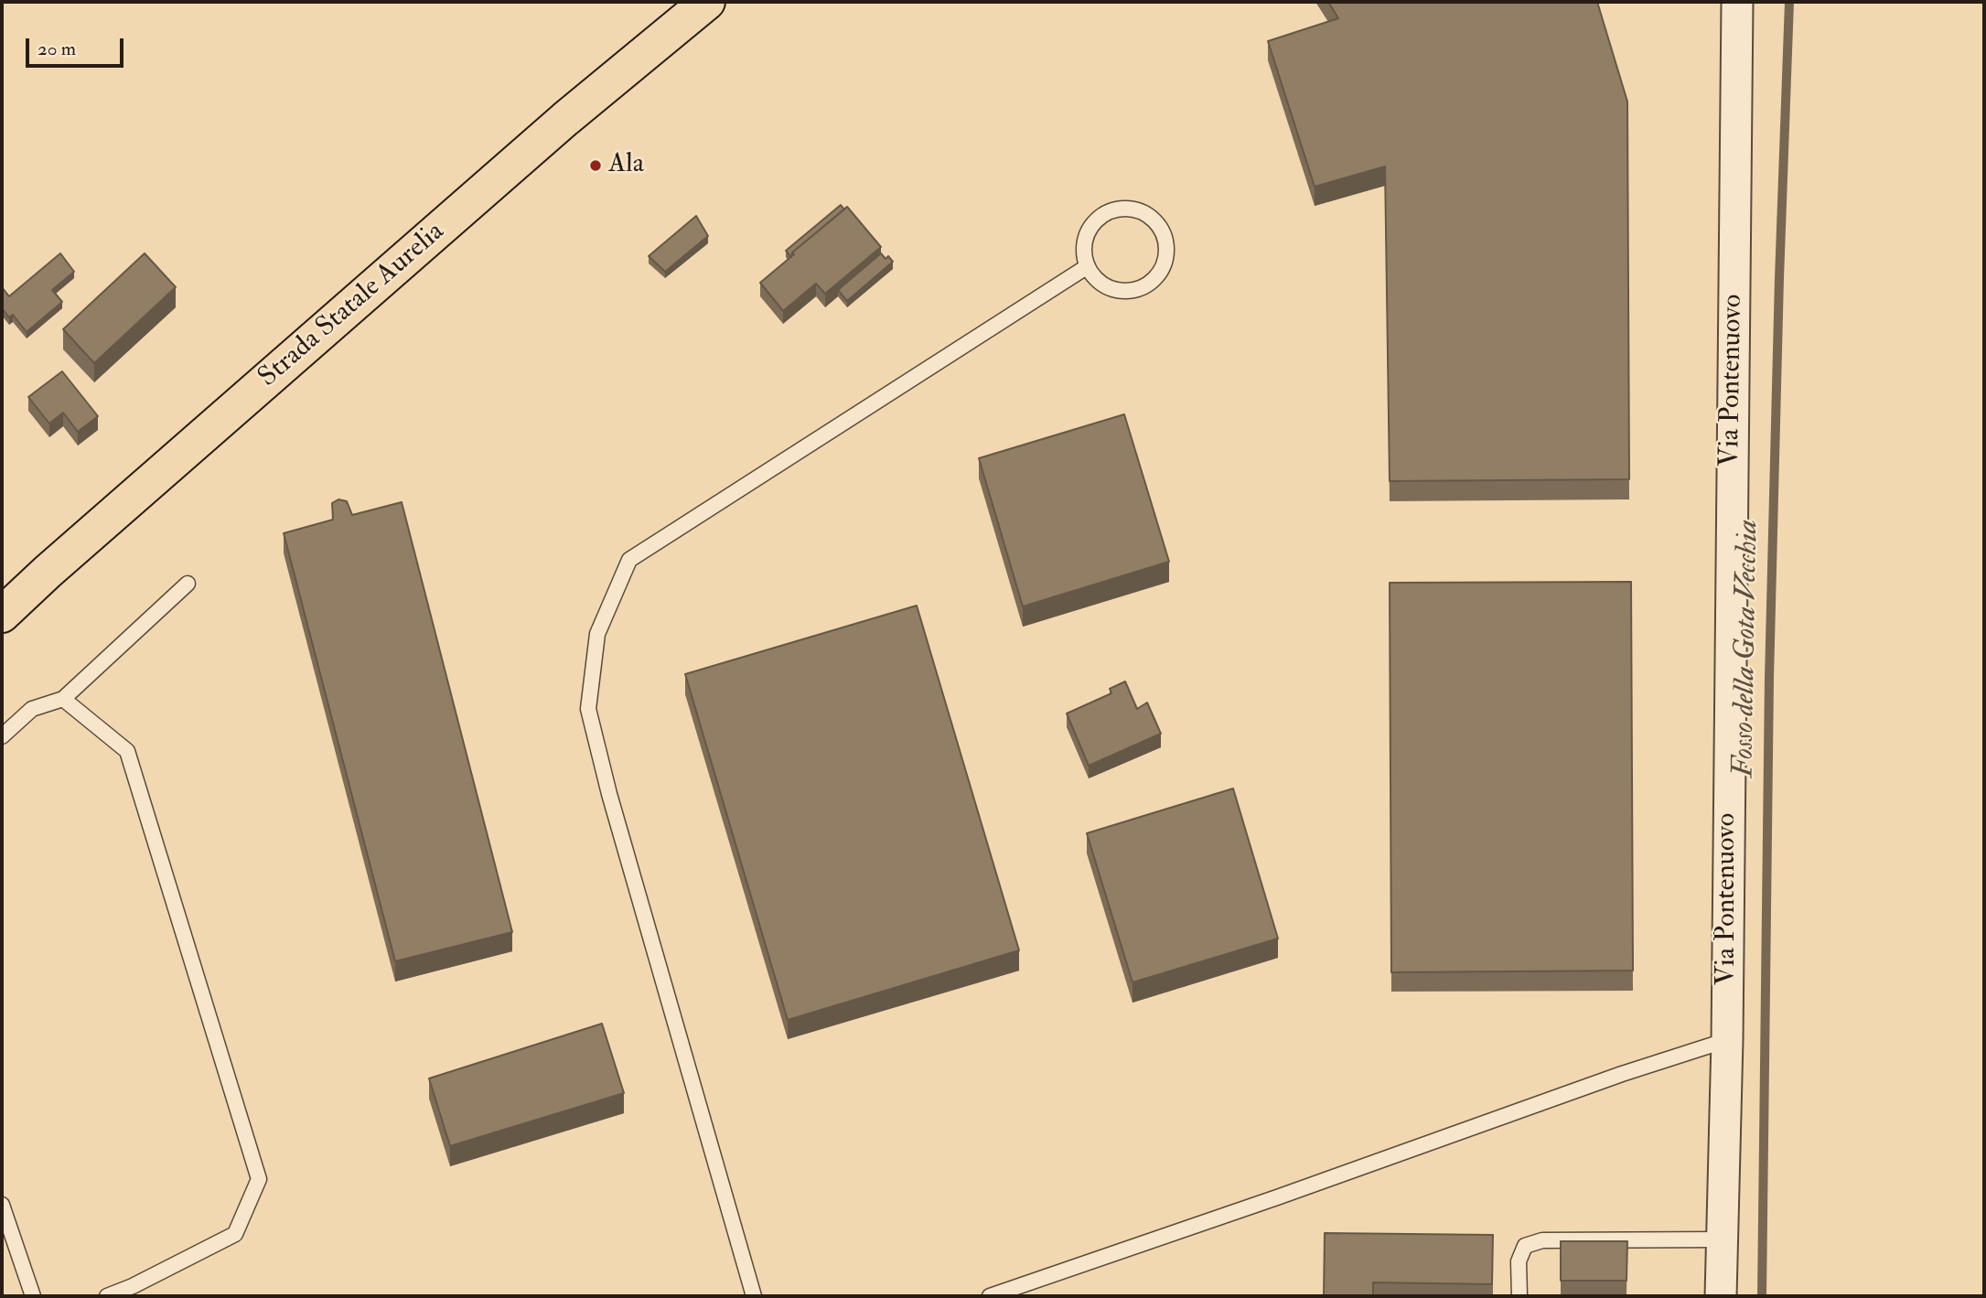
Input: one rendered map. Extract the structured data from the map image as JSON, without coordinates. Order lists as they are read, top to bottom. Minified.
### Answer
{"streets":{"main road":["Strada Statale Aurelia"],"street":["Via Pontenuovo"]},"water":["Fosso della Gota Vecchia"],"places":["Ala"],"scale_bar":"20 m"}
